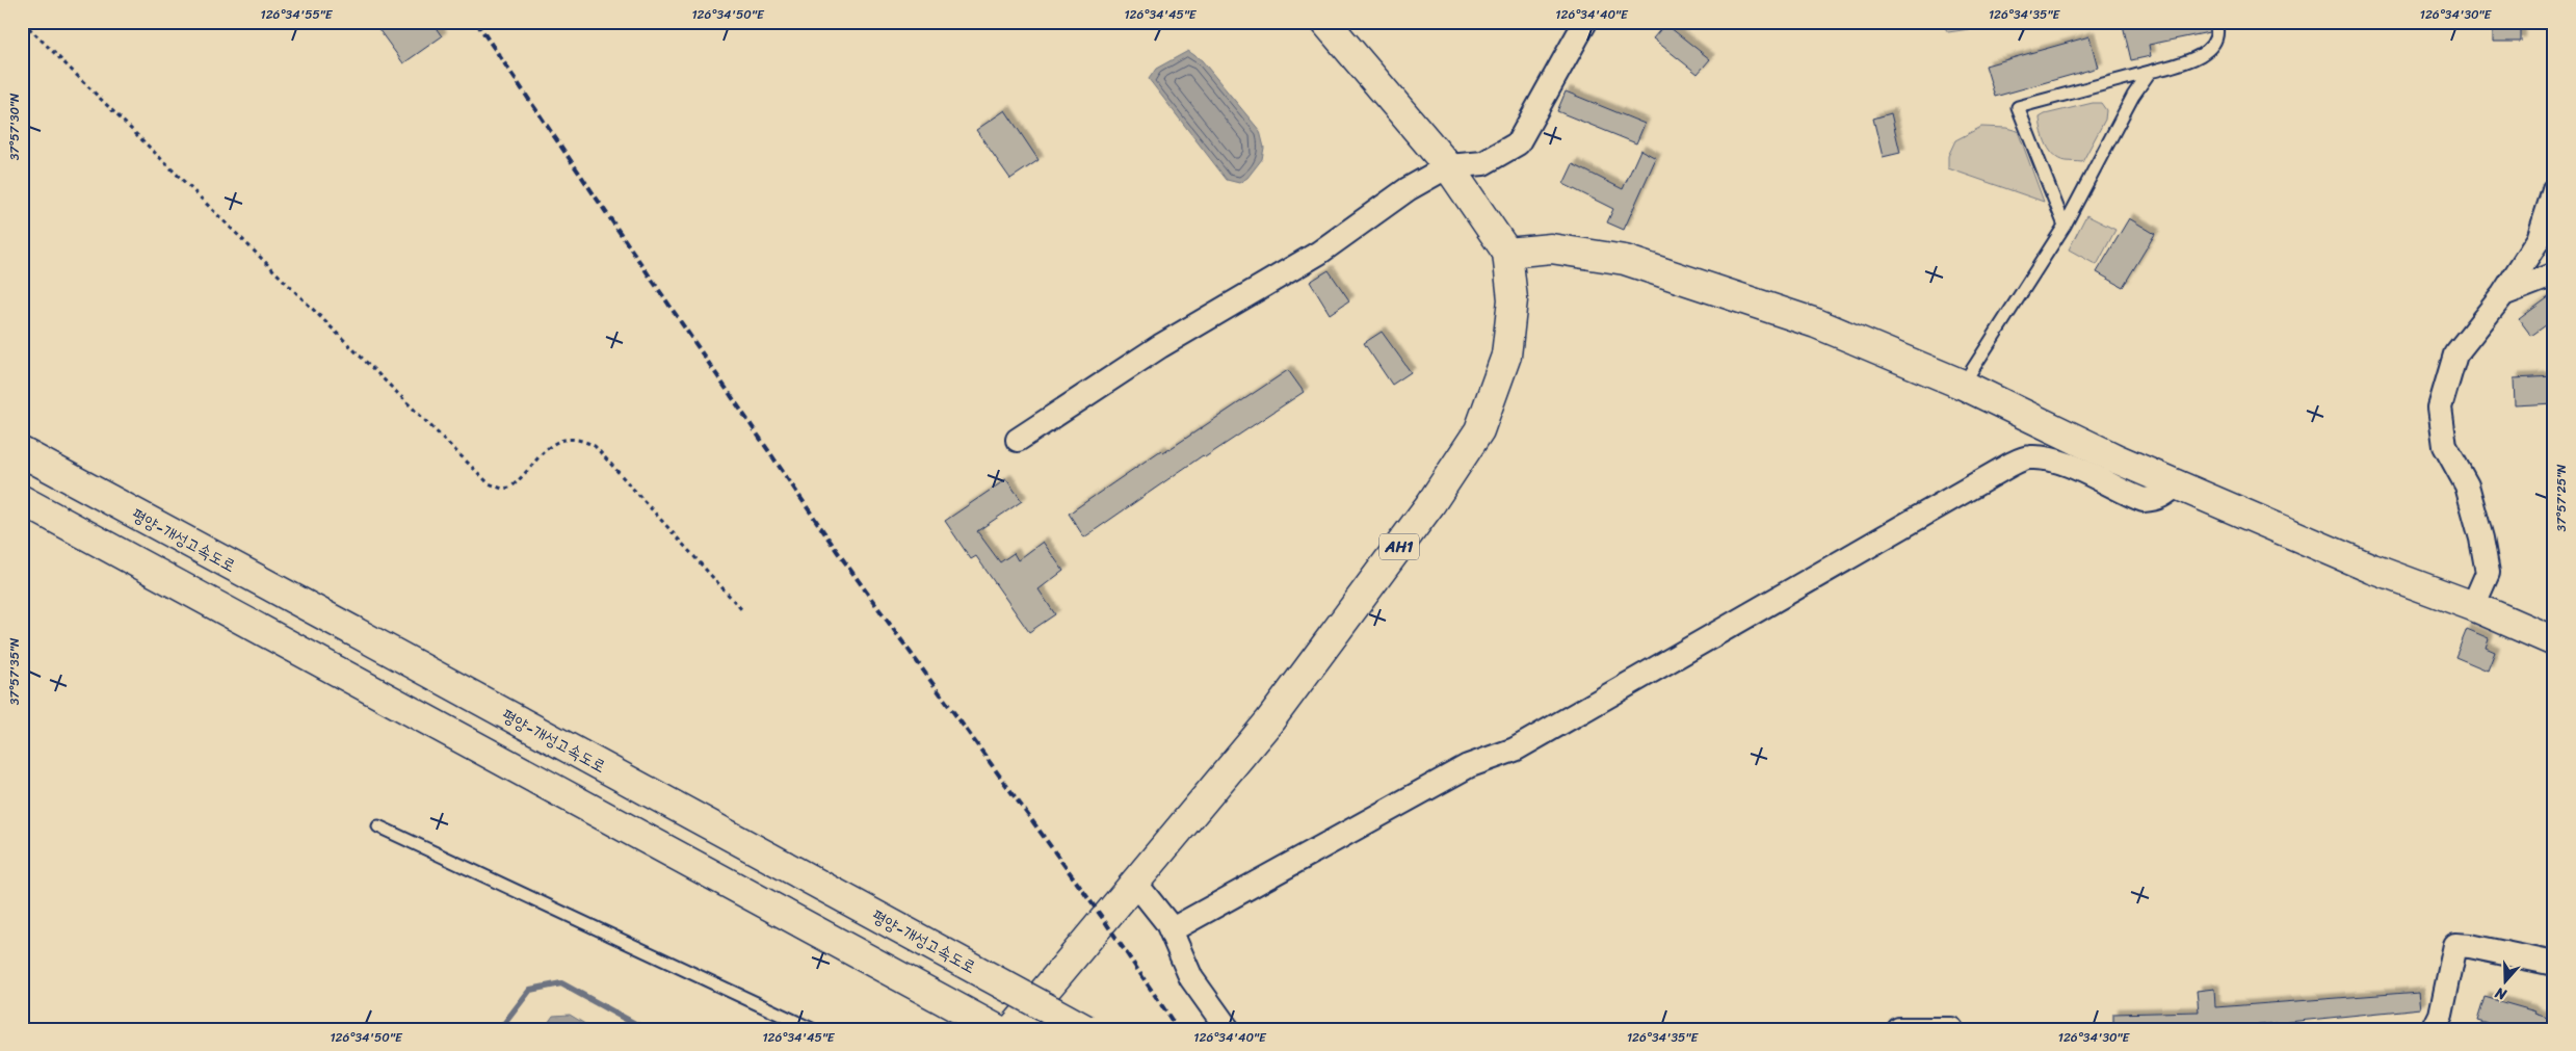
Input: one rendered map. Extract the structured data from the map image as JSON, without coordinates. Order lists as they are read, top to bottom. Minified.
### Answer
{"streets":{"main road":["평양-개성고속도로","AH1"]},"north":"bottom","coordinates":["126°34'55\"E","126°34'50\"E","126°34'45\"E","126°34'40\"E","126°34'35\"E","126°34'30\"E","37°57'30\"N","37°57'25\"N","37°57'35\"N"]}
